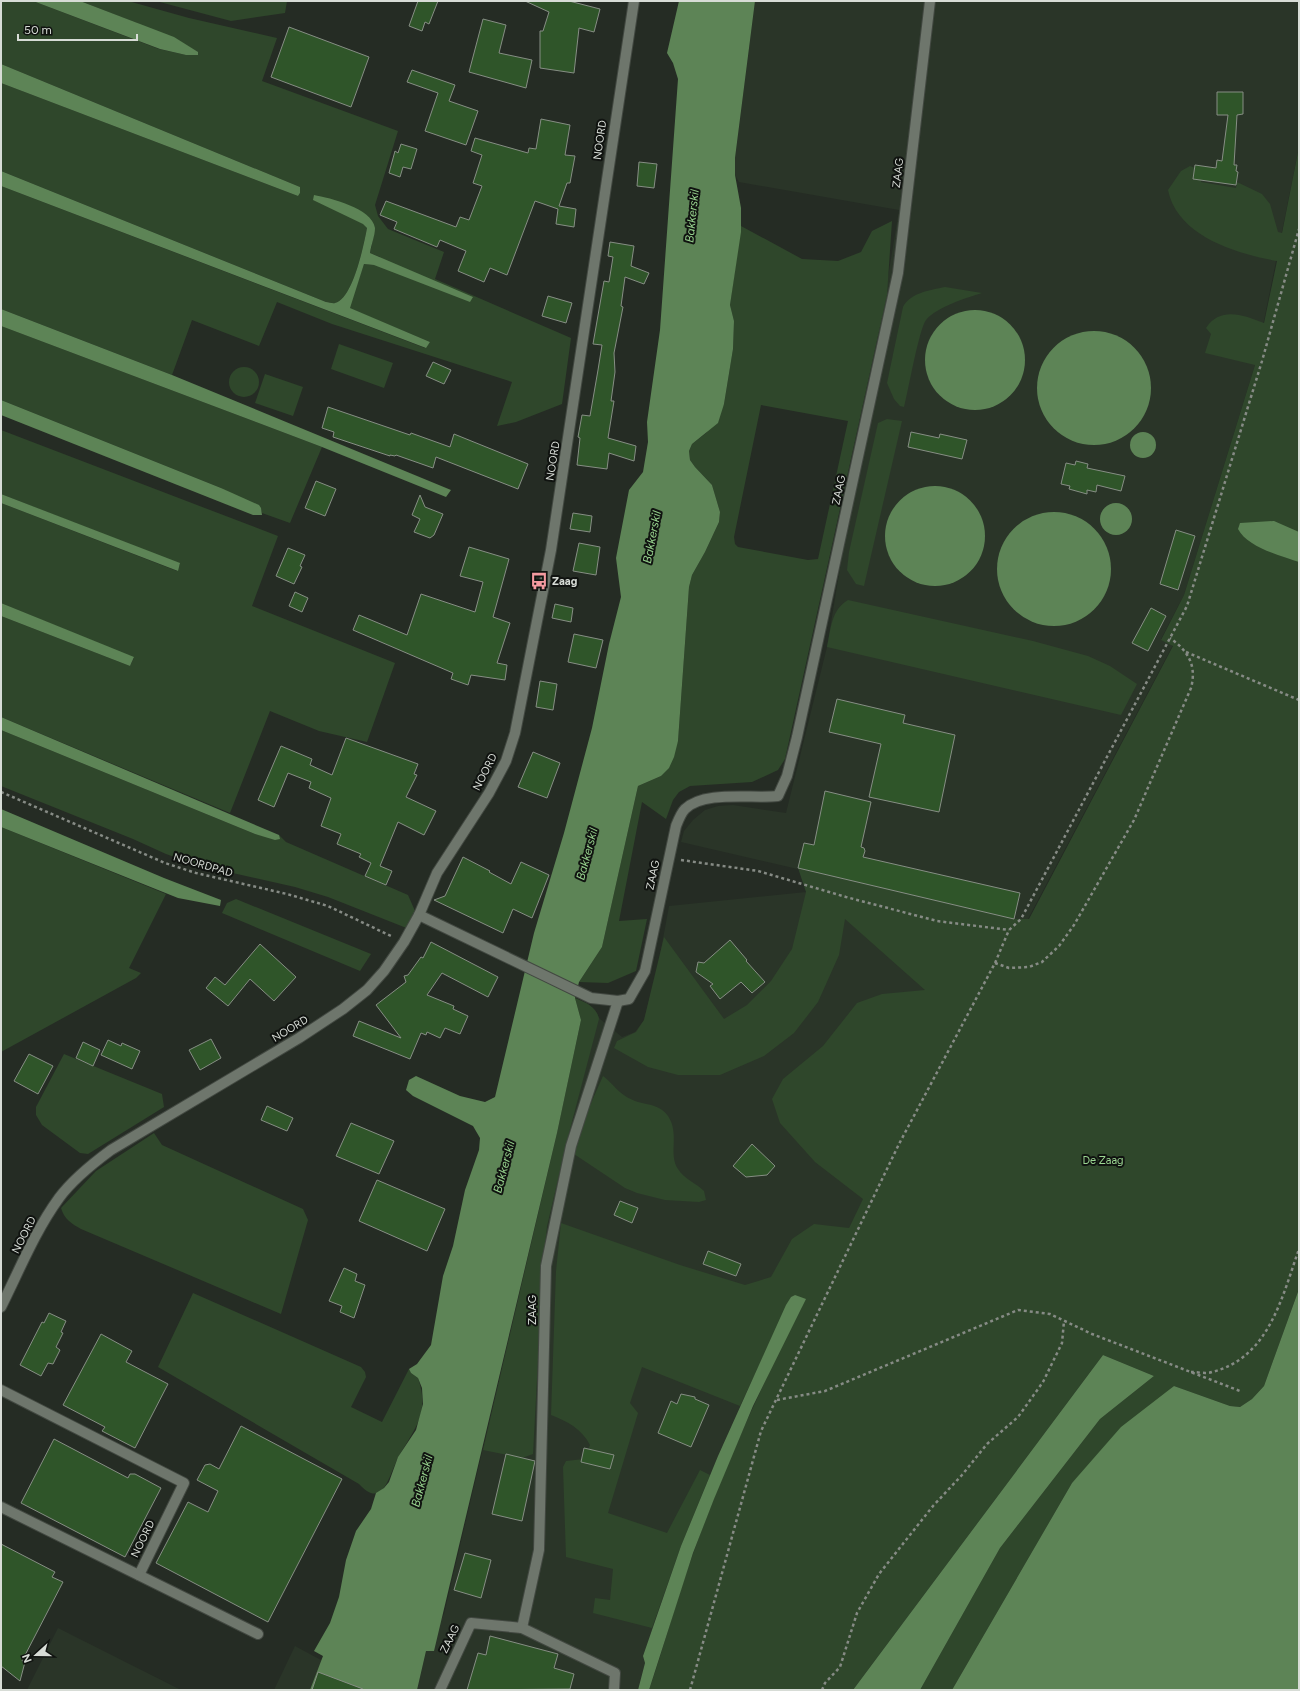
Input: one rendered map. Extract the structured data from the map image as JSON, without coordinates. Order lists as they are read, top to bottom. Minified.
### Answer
{"streets":{"street":["NOORD","ZAAG"],"path":["NOORDPAD"]},"crossings":[["NOORD","NOORDPAD"]],"water":["Bakkerskil"],"parks":["De Zaag"],"places":{"bus stop":["Zaag"]},"scale_bar":"50 m","north":"left"}
